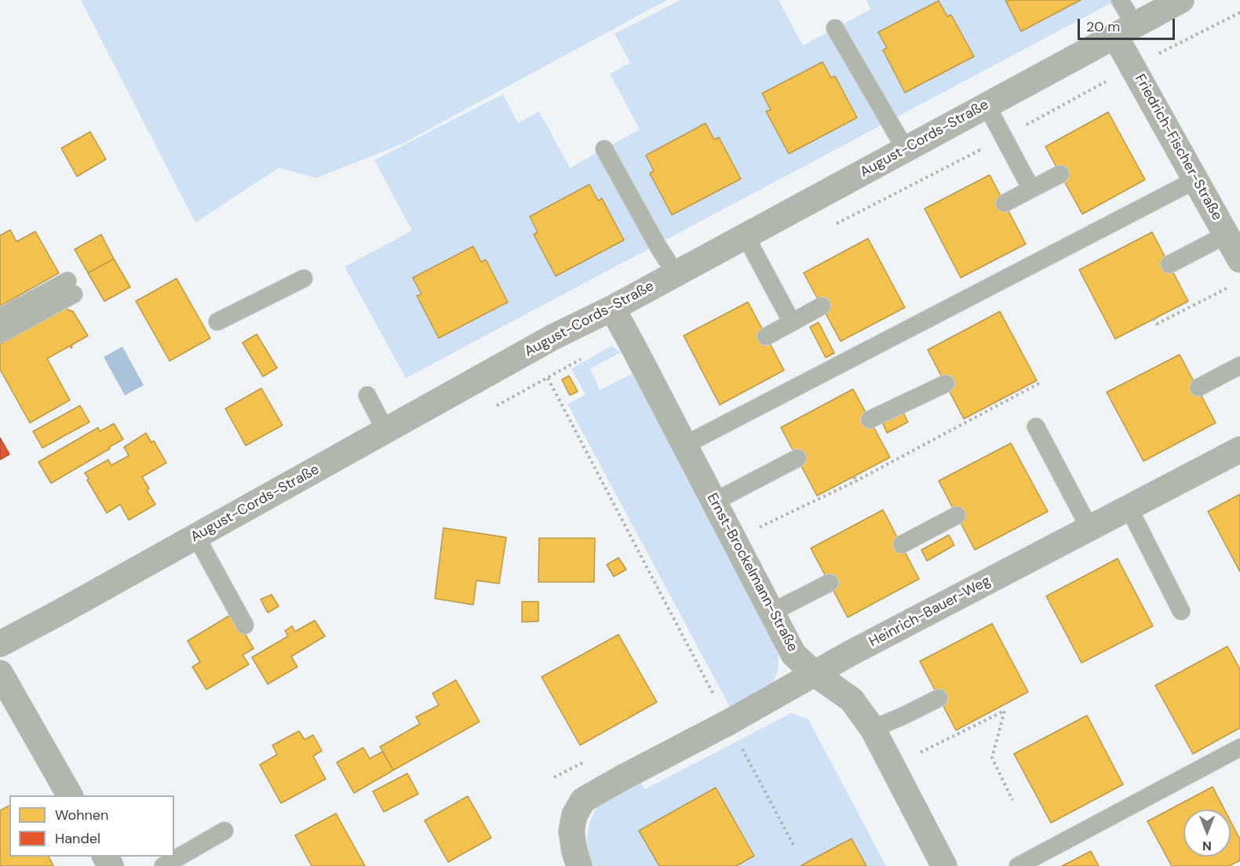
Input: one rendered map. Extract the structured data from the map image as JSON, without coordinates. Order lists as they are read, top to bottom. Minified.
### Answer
{"streets":{"street":["August-Cords-Straße","Friedrich-Fischer-Straße","Ernst-Brockelmann-Straße","Heinrich-Bauer-Weg"]},"crossings":[["August-Cords-Straße","Friedrich-Fischer-Straße"],["August-Cords-Straße","Ernst-Brockelmann-Straße"],["Ernst-Brockelmann-Straße","Heinrich-Bauer-Weg"]],"legend":["Wohnen","Handel"],"scale_bar":"20 m","north":"bottom"}
